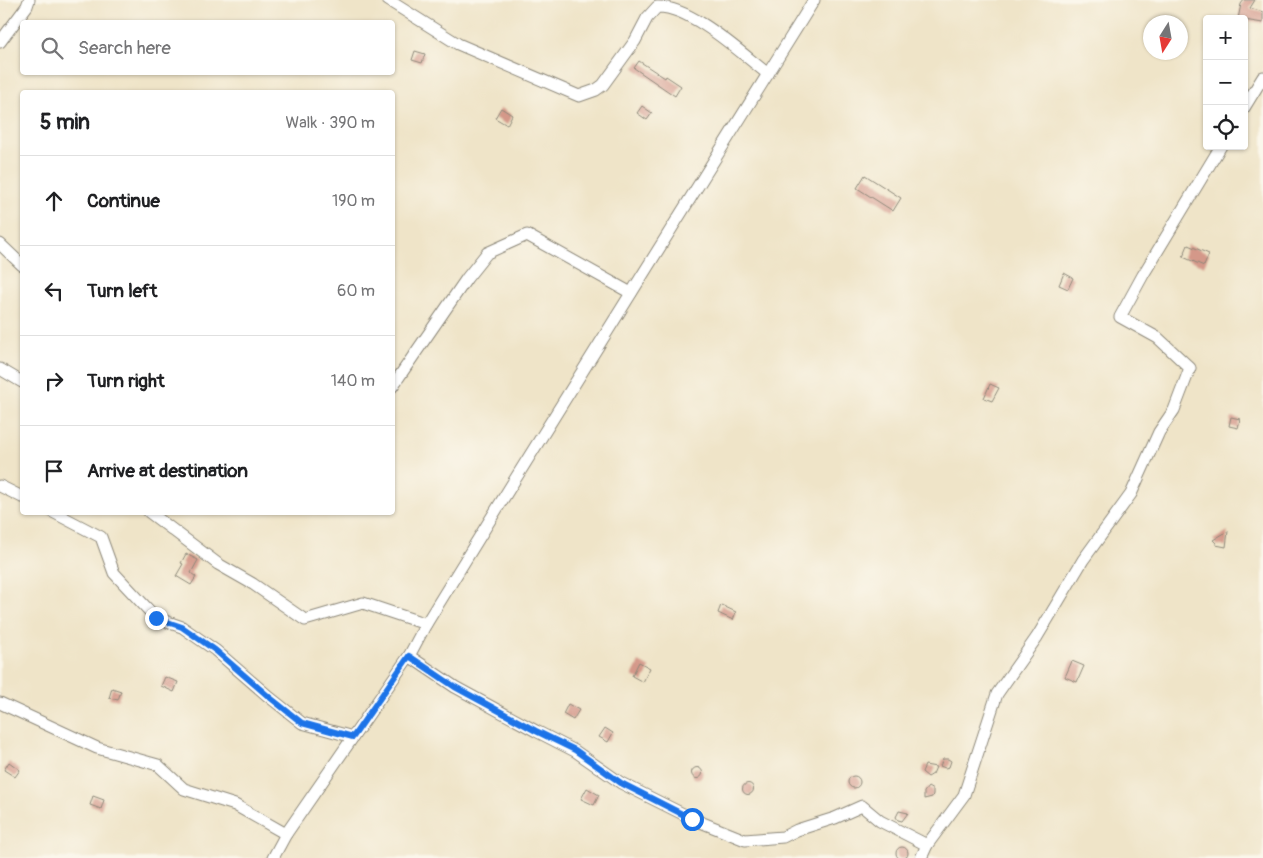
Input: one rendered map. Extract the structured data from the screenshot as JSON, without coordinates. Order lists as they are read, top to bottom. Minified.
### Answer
{"north":"bottom","page":{"map_buttons":["+","−"],"search":"Search here","heading":["5 min","Walk · 390 m"],"list":[["Continue","190 m"],["Turn left","60 m"],["Turn right","140 m"],"Arrive at destination"]}}
